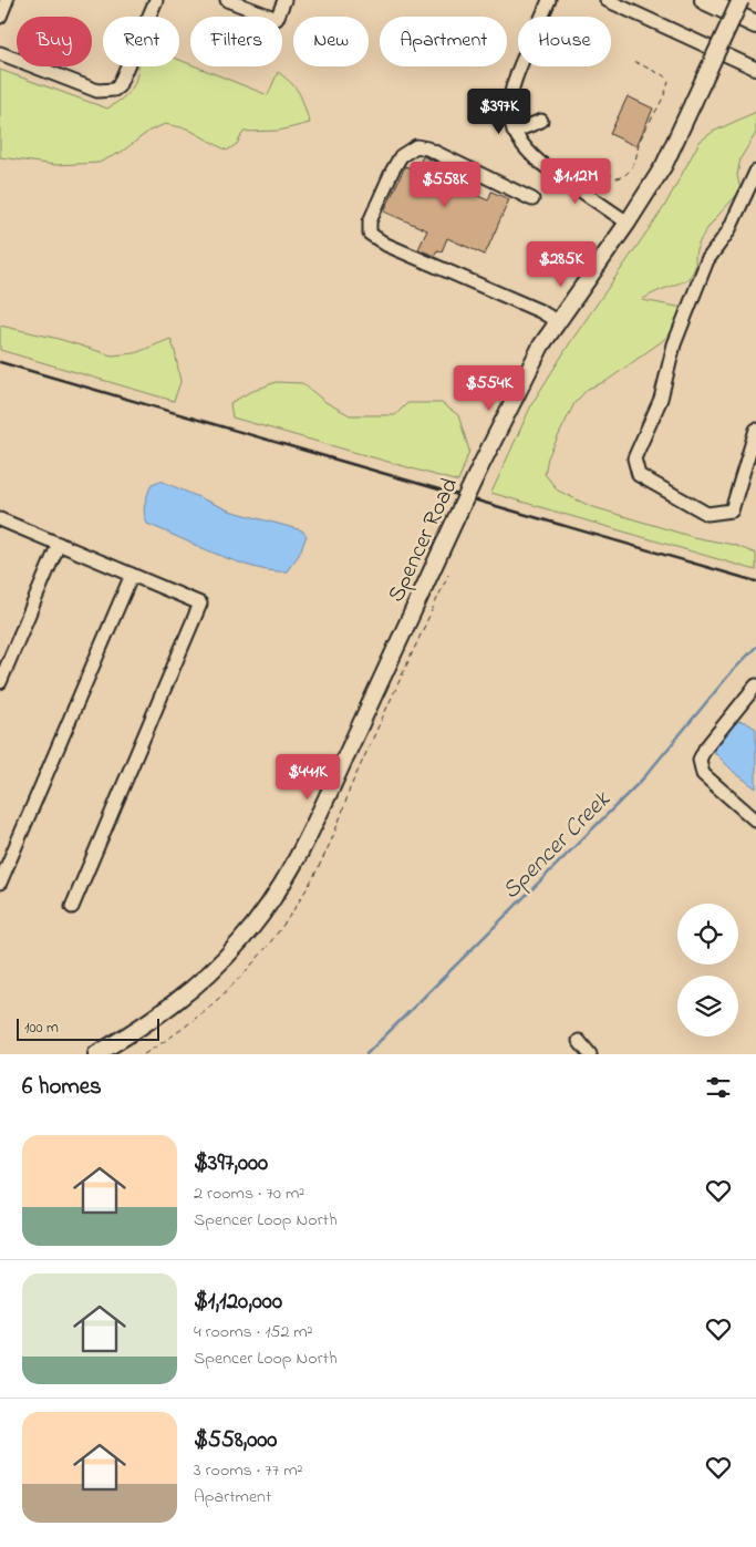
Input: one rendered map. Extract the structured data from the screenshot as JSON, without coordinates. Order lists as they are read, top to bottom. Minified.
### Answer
{"streets":{"main road":["Spencer Road"]},"water":["Spencer Creek"],"scale_bar":"100 m","page":{"chip":["Buy","Rent","Filters","New","Apartment","House"],"price":["$397K","$1.12M","$558K","$285K","$554K","$441K"],"scale":"100 m","heading":"6 homes","list":[{"name":"$397,000","note":"2 rooms · 70 m² · Spencer Loop North"},{"name":"$1,120,000","note":"4 rooms · 152 m² · Spencer Loop North"},{"name":"$558,000","note":"3 rooms · 77 m² · Apartment"}]}}
